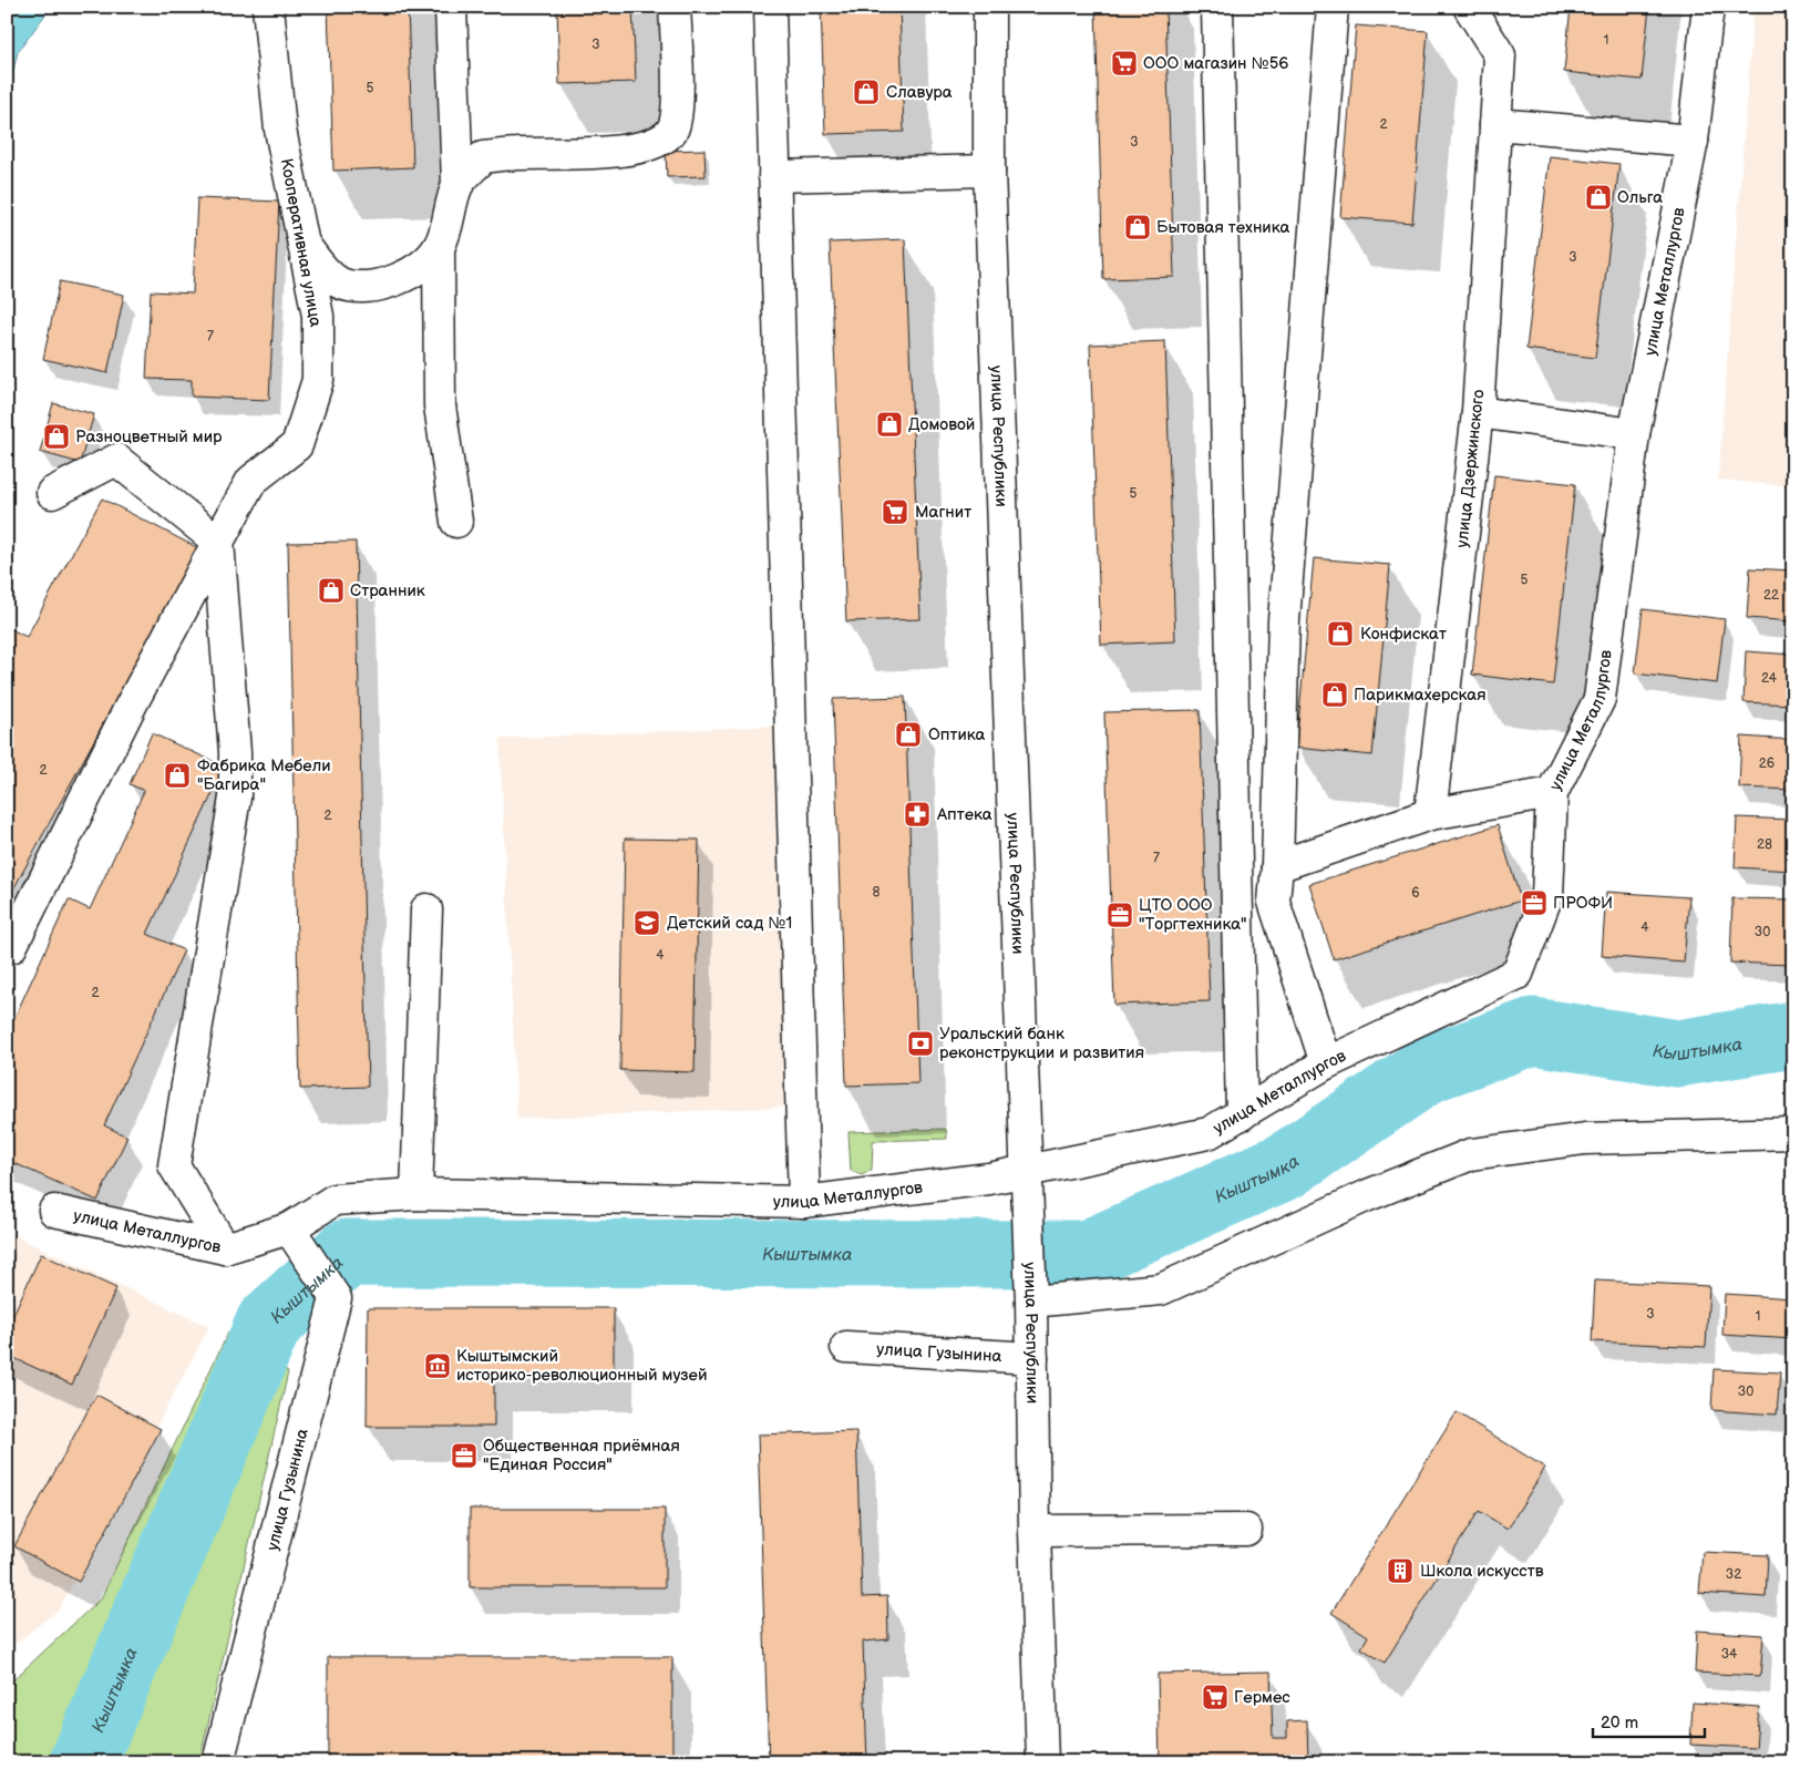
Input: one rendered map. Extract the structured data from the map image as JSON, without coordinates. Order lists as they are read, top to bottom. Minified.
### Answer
{"streets":{"street":["Кооперативная улица","улица Металлургов","улица Республики","улица Дзержинского","улица Гузынина"]},"crossings":[["улица Металлургов","улица Республики"],["улица Металлургов","улица Гузынина"],["улица Республики","улица Гузынина"]],"water":["Кыштымка"],"places":{"supermarket":["ООО магазин №56","Магнит","Гермес"],"shop":["Славура","Ольга","Бытовая техника","Домовой","Разноцветный мир","Странник","Конфискат","Парикмахерская","Оптика","Фабрика Мебели \"Багира\""],"pharmacy":["Аптека"],"office":["ПРОФИ","ЦТО ООО \"Торгтехника\"","Общественная приёмная \"Единая Россия\""],"school or university":["Детский сад №1"],"bank":["Уральский банк реконструкции и развития"],"museum":["Кыштымский историко-революционный музей"],"building":["Школа искусств"]},"house_numbers":["1","3","5","2","3","3","7","5","5","22","24","26","2","2","28","7","8","6","4","30","4","2","3","1","30","32","34"],"scale_bar":"20 m"}
